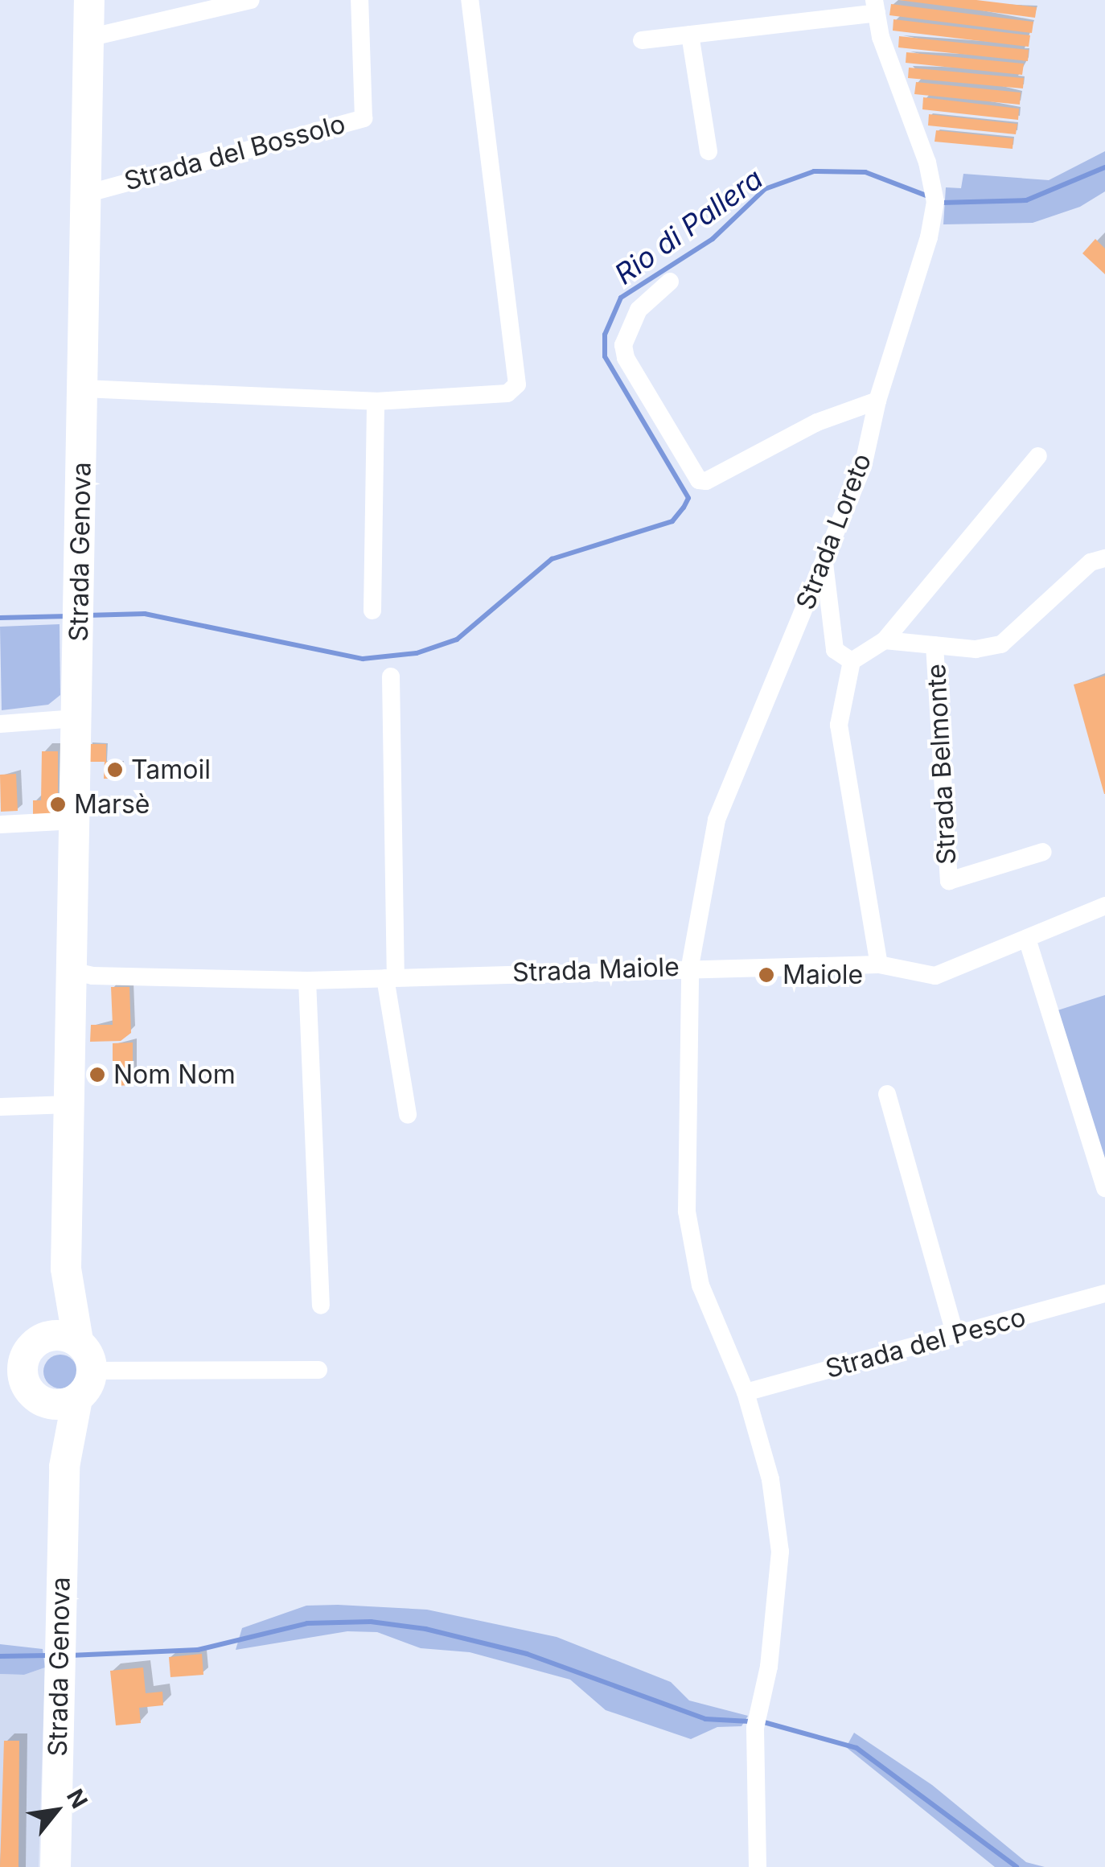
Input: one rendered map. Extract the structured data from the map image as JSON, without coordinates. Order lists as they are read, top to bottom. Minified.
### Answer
{"streets":{"main road":["Strada Genova"],"street":["Strada del Bossolo","Strada Loreto","Strada Belmonte","Strada Maiole","Strada del Pesco"]},"crossings":[["Strada del Bossolo","Strada Genova"],["Strada Loreto","Strada Maiole"],["Strada Loreto","Strada del Pesco"],["Strada Genova","Strada Maiole"]],"water":["Rio di Pallera"],"places":["Tamoil","Marsè","Maiole","Nom Nom"],"north":"top right"}
